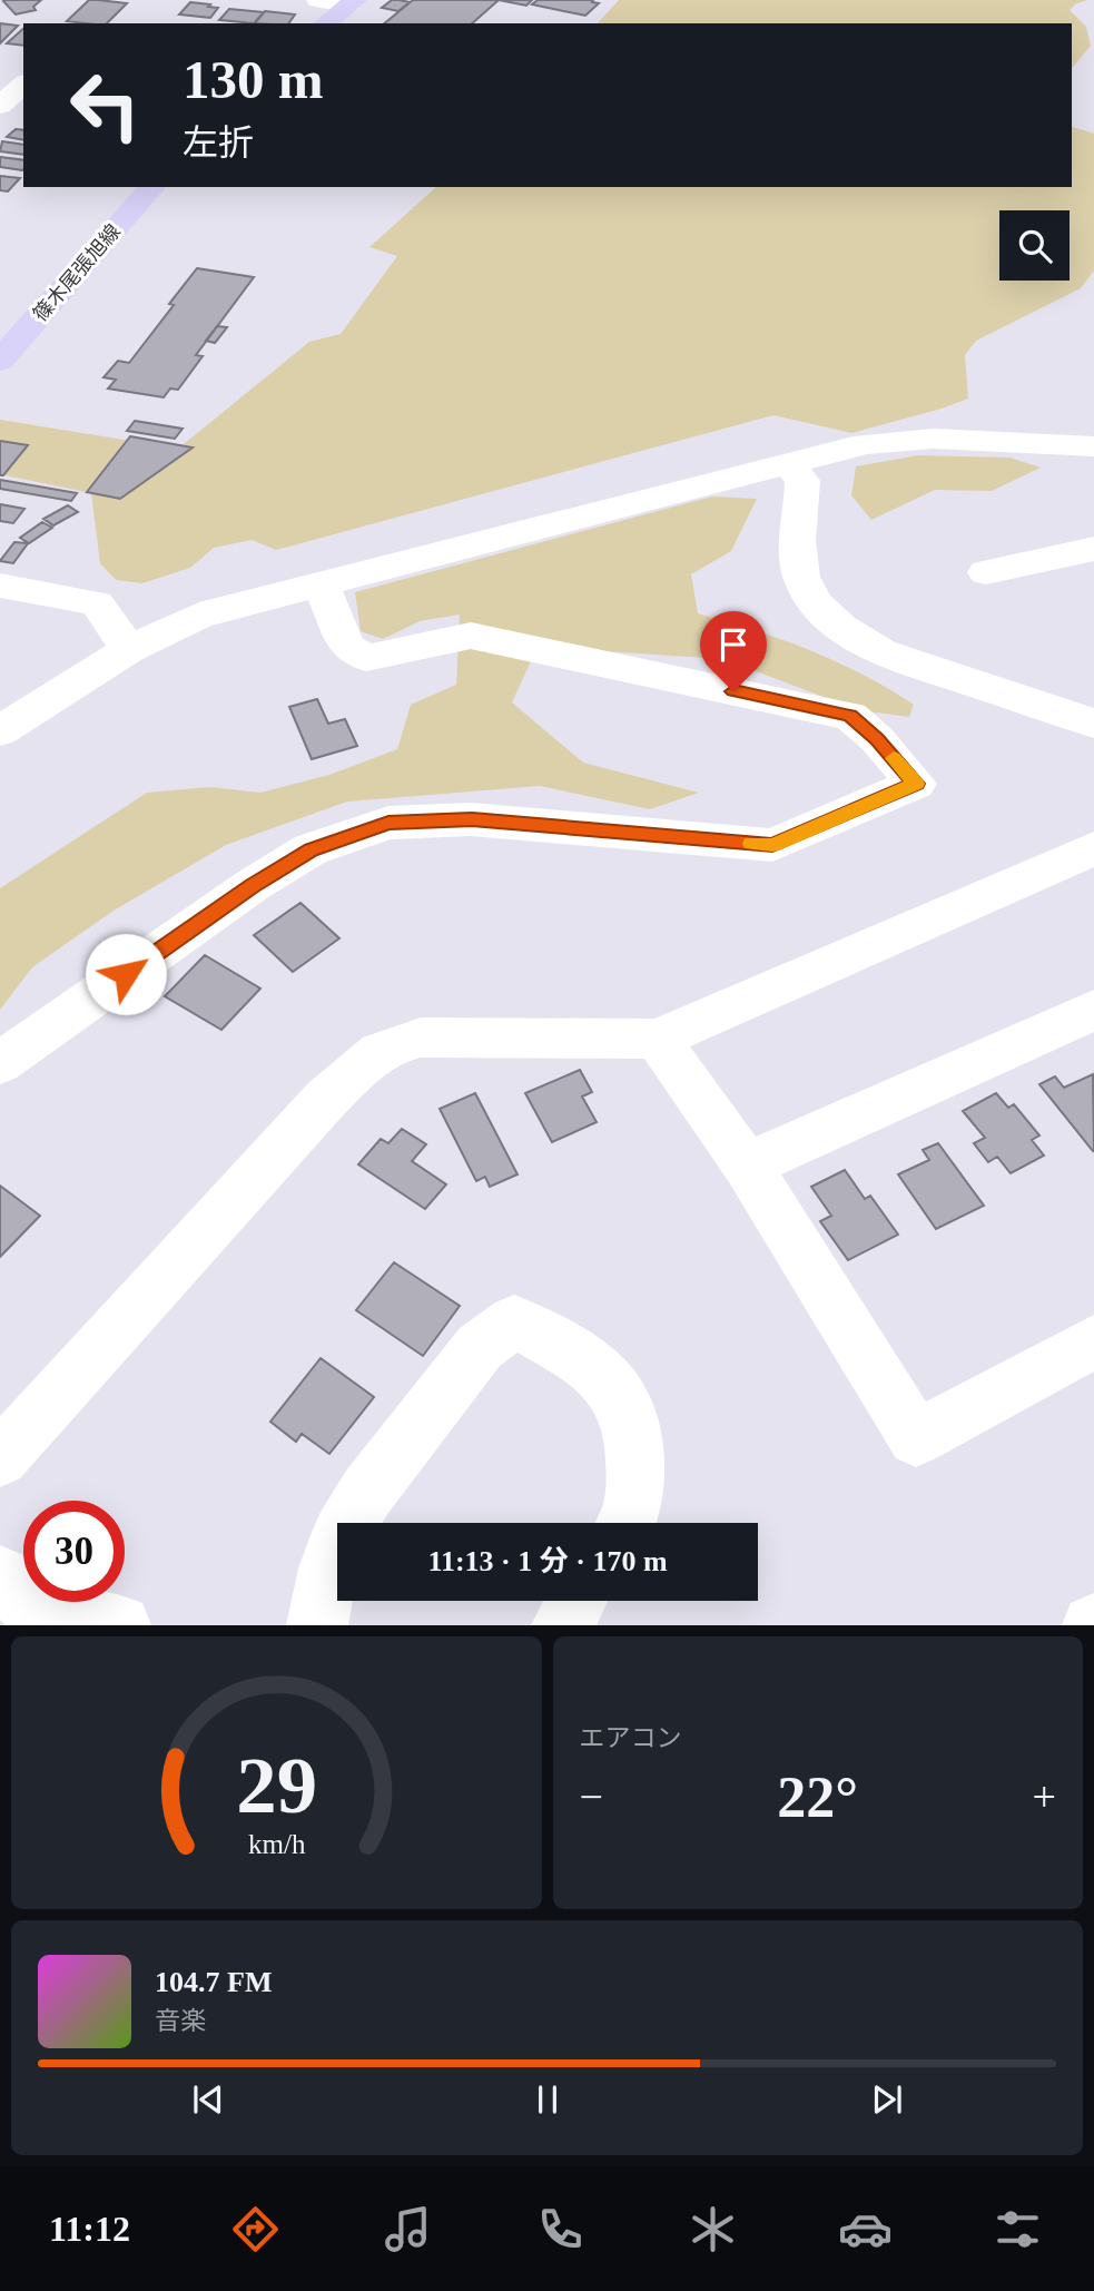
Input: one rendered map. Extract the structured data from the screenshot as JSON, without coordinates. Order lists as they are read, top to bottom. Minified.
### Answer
{"streets":{"main road":["篠木尾張旭線"]},"page":{"turn":["130 m","左折"],"limit":"30","trip":"11:13 · 1 分 · 170 m","tile":"エアコン","heat":["−","22°","+"],"song":["104.7 FM","音楽"],"tabs":"11:12","gauge":["29","km/h"]}}
